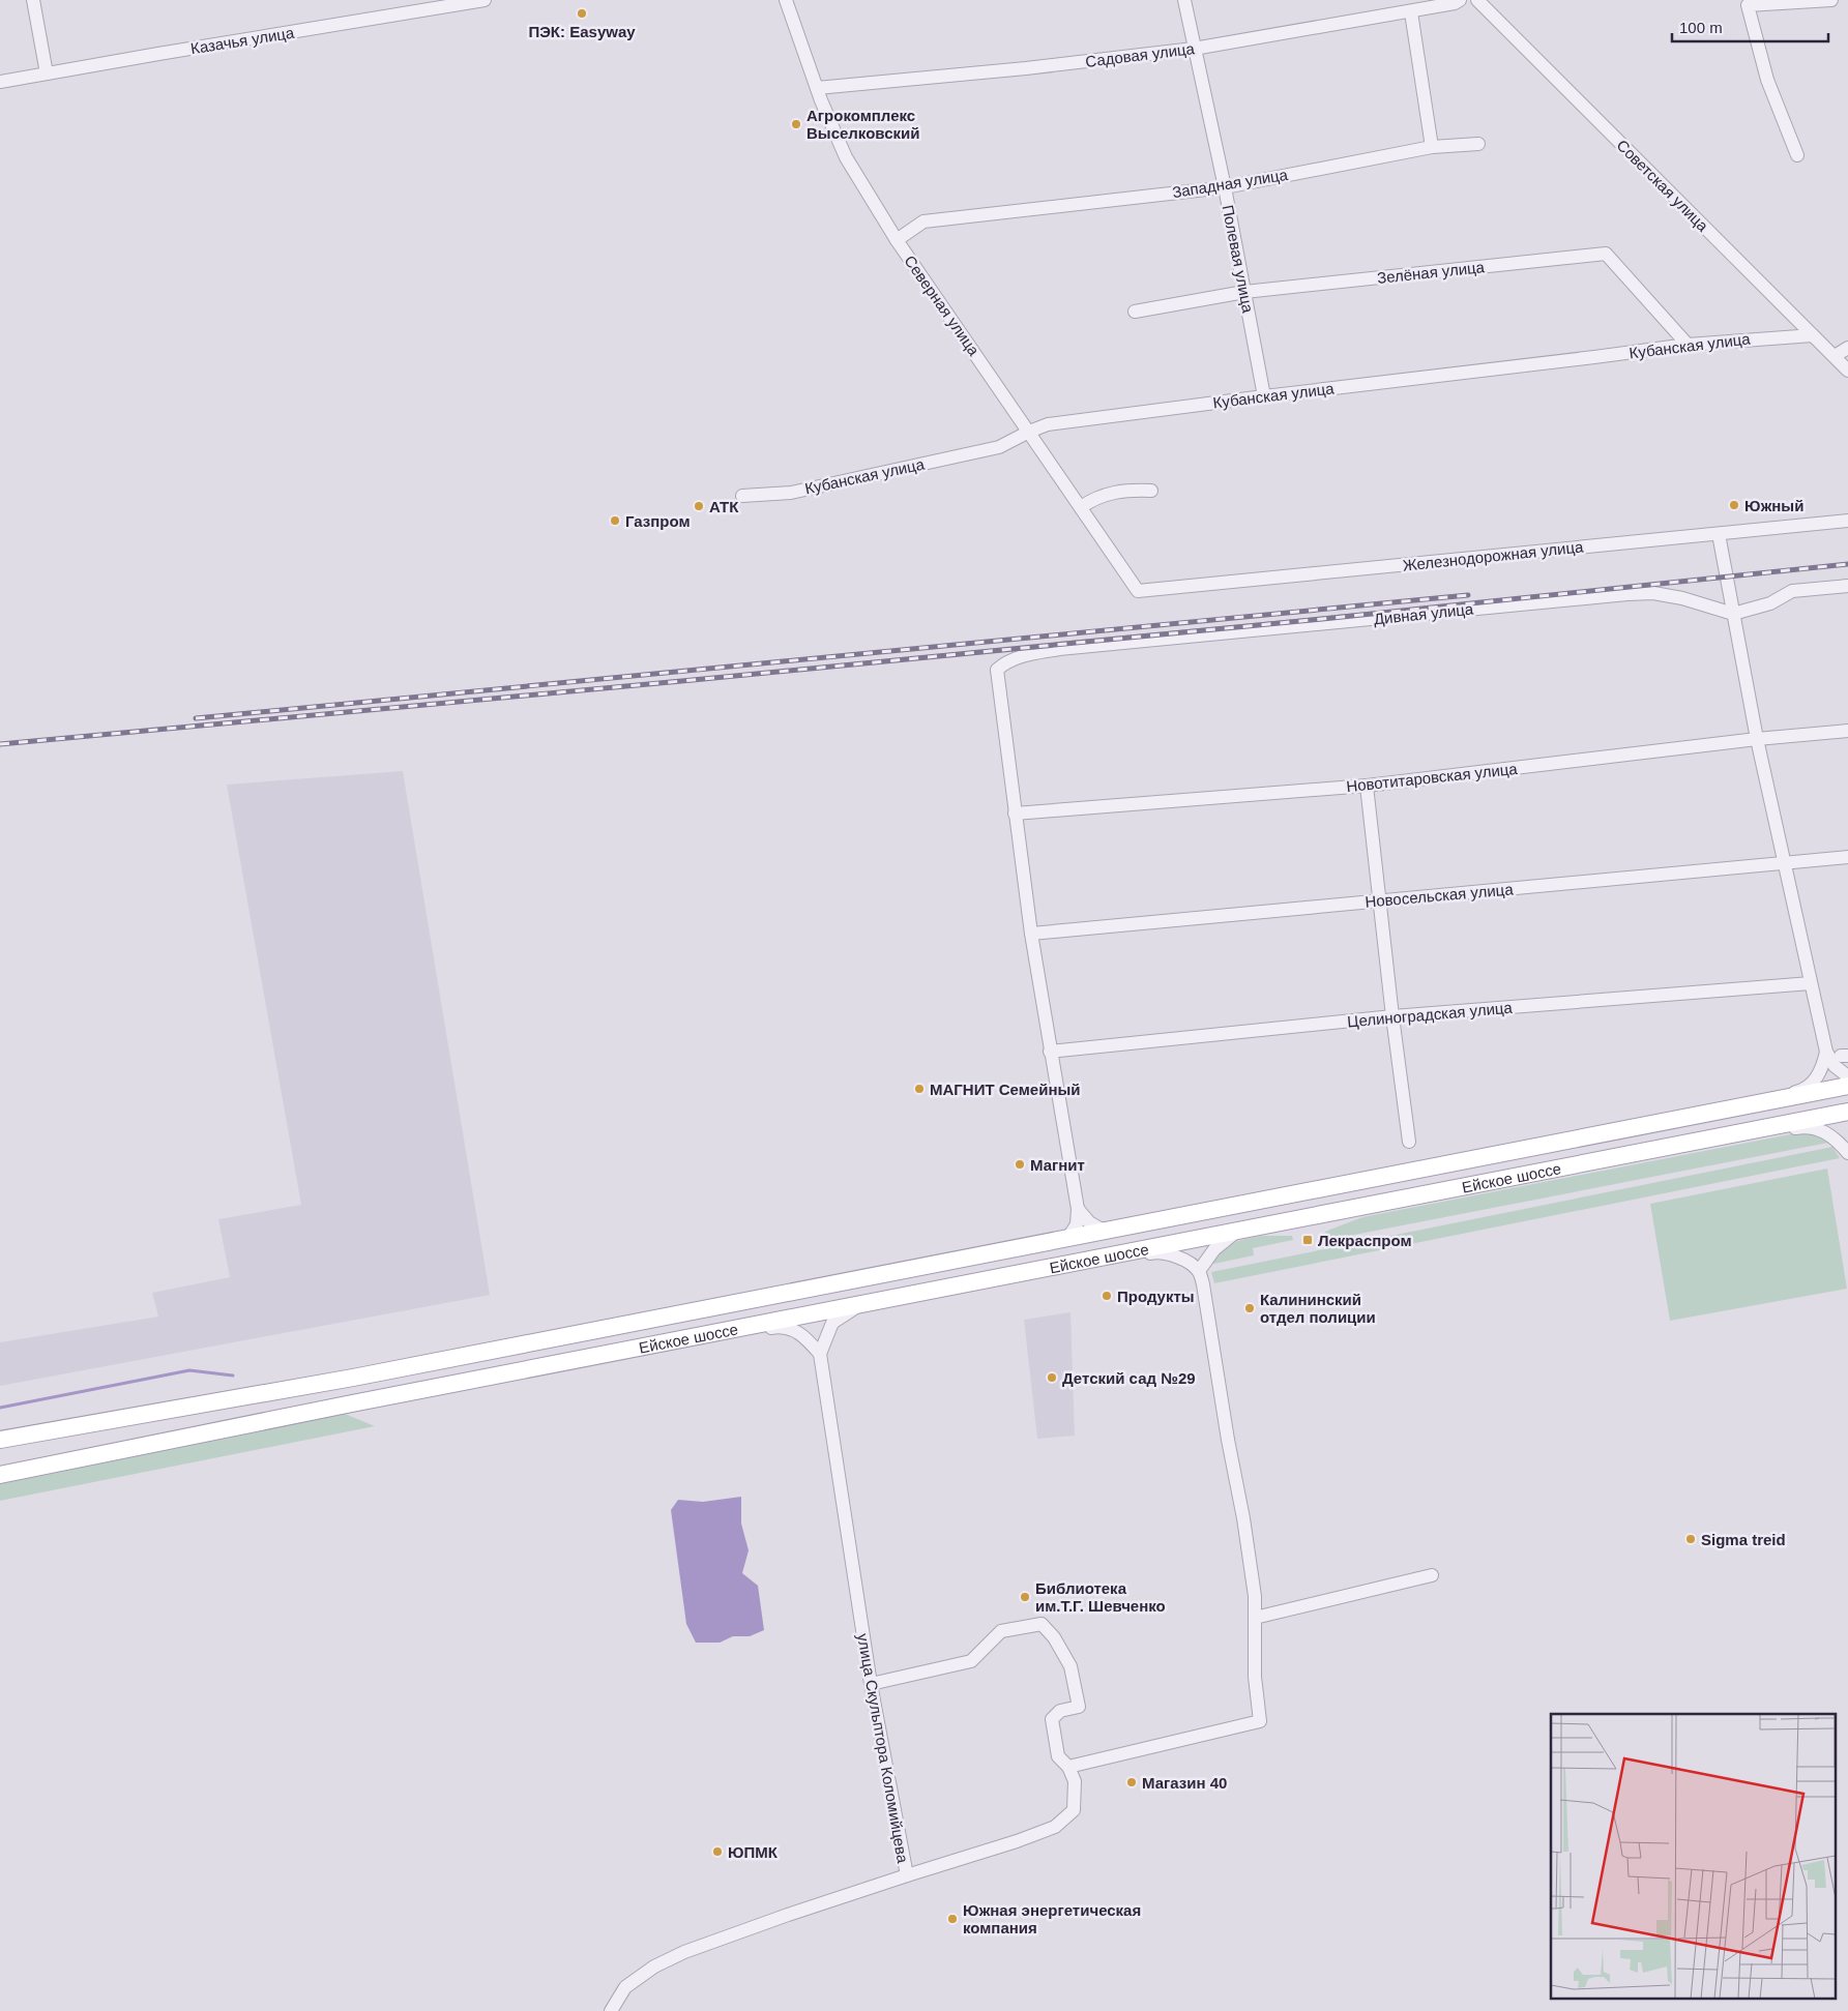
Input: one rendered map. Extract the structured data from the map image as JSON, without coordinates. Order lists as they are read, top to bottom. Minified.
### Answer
{"streets":{"main road":["Ейское шоссе"],"street":["Казачья улица","Садовая улица","Западная улица","Советская улица","Полевая улица","Зелёная улица","Северная улица","Кубанская улица","Железнодорожная улица","Дивная улица","Новотитаровская улица","Новосельская улица","Целиноградская улица","улица Скульптора Коломийцева"]},"crossings":[["Садовая улица","Полевая улица"],["Садовая улица","Северная улица"],["Западная улица","Полевая улица"],["Западная улица","Северная улица"],["Советская улица","Кубанская улица"],["Полевая улица","Зелёная улица"],["Полевая улица","Кубанская улица"],["Зелёная улица","Кубанская улица"],["Северная улица","Кубанская улица"],["Северная улица","Железнодорожная улица"],["Дивная улица","Новотитаровская улица"]],"places":{"other":["ПЭК: Easyway","Агрокомплекс Выселковский","Южный","АТК","Газпром","МАГНИТ Семейный","Магнит","Продукты","Калининский отдел полиции","Детский сад №29","Sigma treid","Библиотека им.Т.Г. Шевченко","Магазин 40","ЮПМК","Южная энергетическая компания"],"transit":["Лекраспром"]},"scale_bar":"100 m"}
